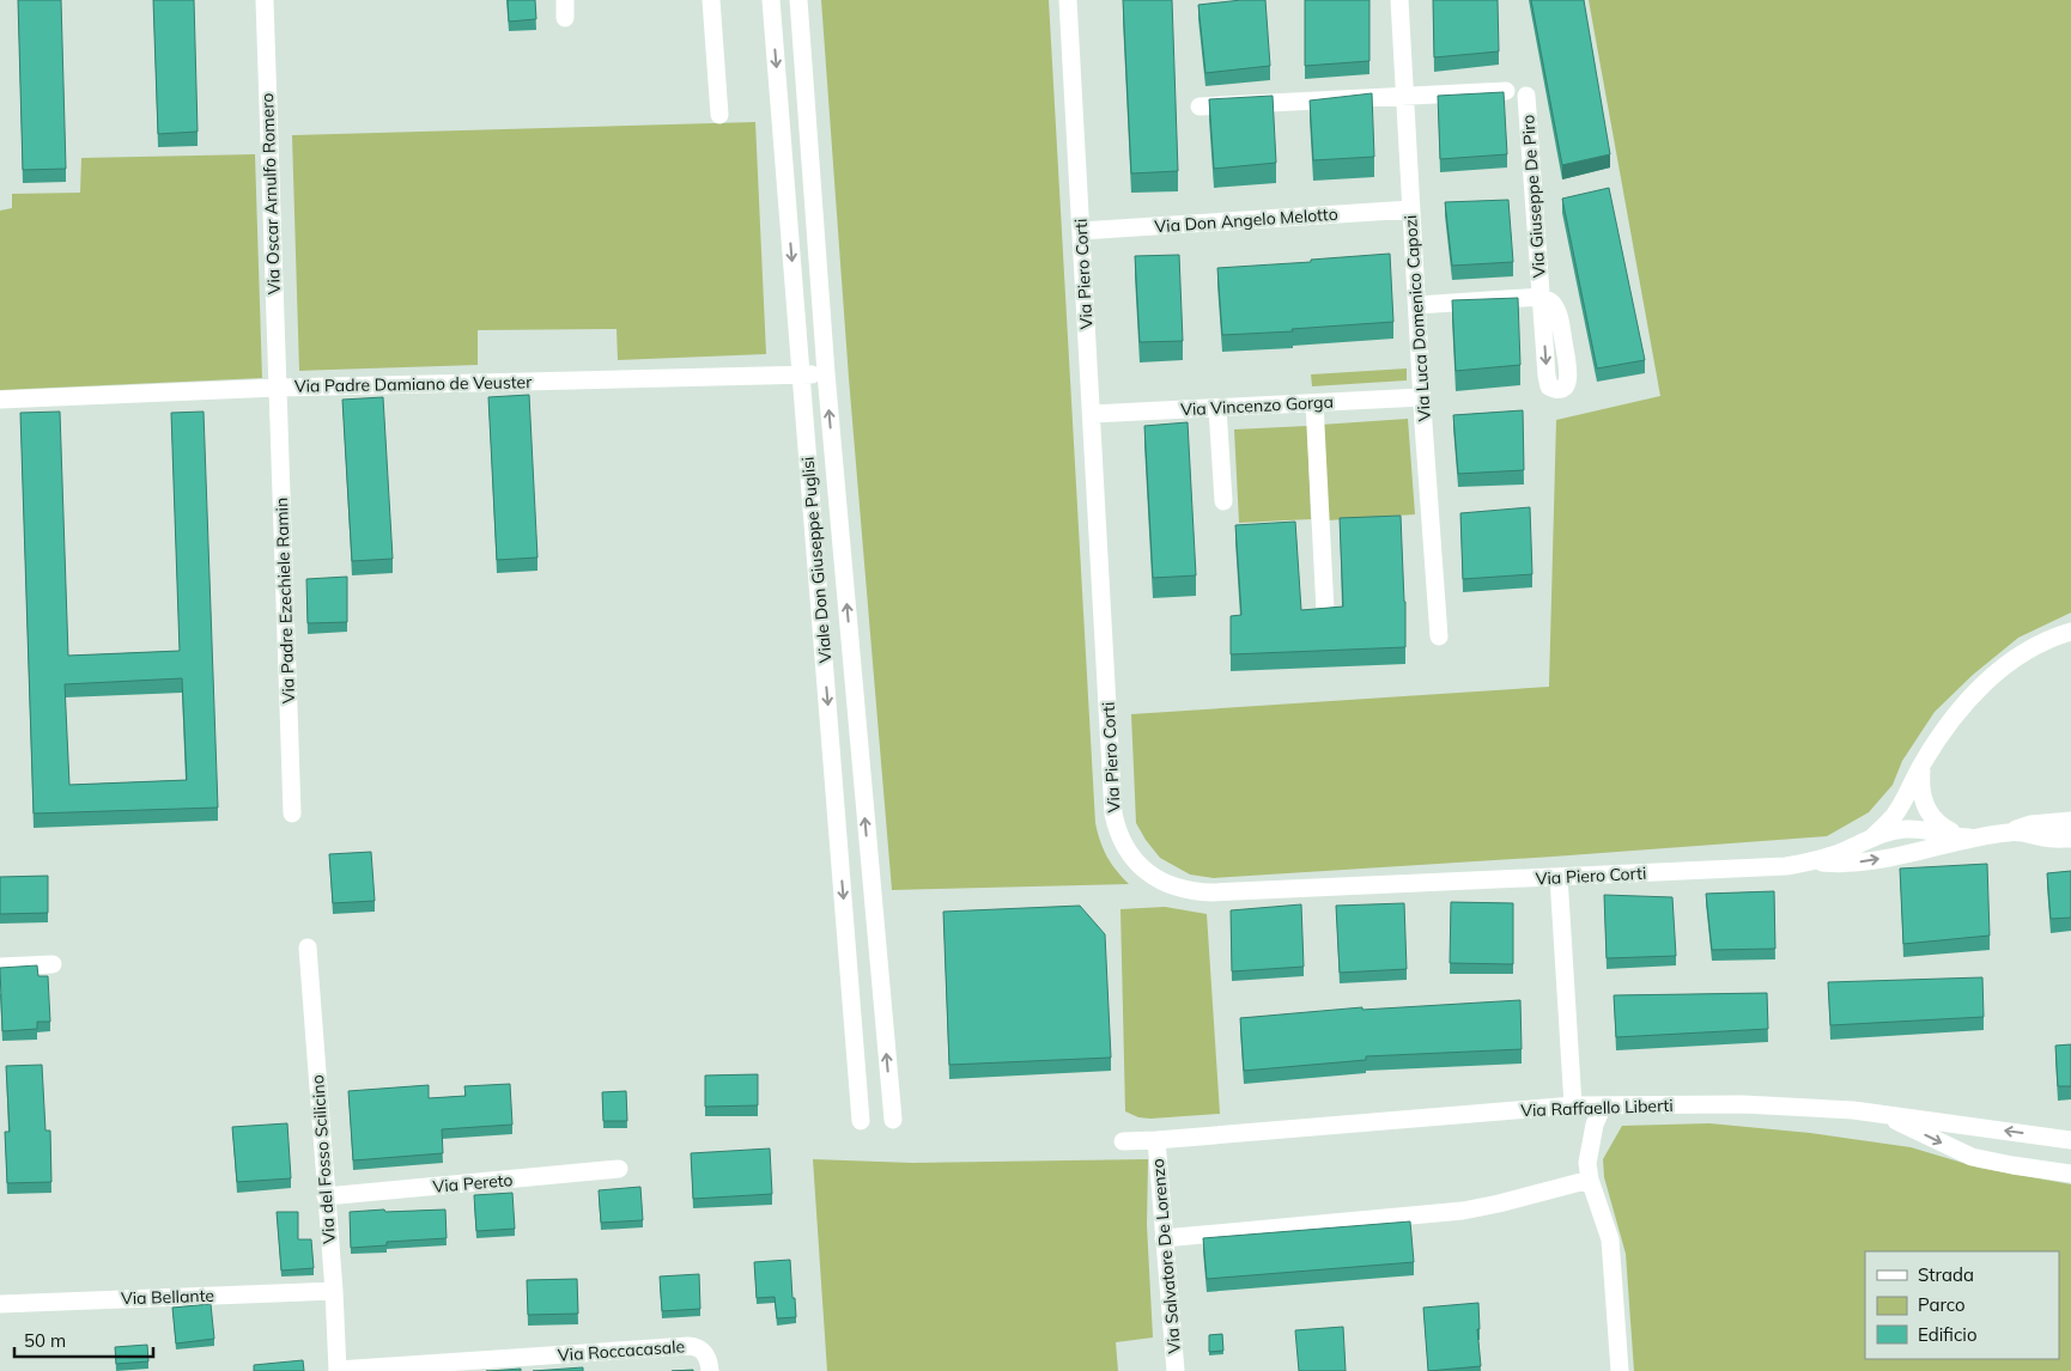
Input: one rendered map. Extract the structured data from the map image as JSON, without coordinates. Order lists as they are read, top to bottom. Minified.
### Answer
{"streets":{"street":["Via Oscar Arnulfo Romero","Via Giuseppe De Piro","Via Don Angelo Melotto","Via Piero Corti","Via Luca Domenico Capozi","Via Padre Damiano de Veuster","Via Vincenzo Gorga","Viale Don Giuseppe Puglisi","Via Padre Ezechiele Ramin","Via Raffaello Liberti","Via del Fosso Scilicino","Via Pereto","Via Salvatore De Lorenzo","Via Bellante","Via Roccacasale"]},"crossings":[["Via Oscar Arnulfo Romero","Via Padre Damiano de Veuster"],["Via Oscar Arnulfo Romero","Via Padre Ezechiele Ramin"],["Via Giuseppe De Piro","Via Luca Domenico Capozi"],["Via Don Angelo Melotto","Via Piero Corti"],["Via Don Angelo Melotto","Via Luca Domenico Capozi"],["Via Piero Corti","Via Vincenzo Gorga"],["Via Luca Domenico Capozi","Via Vincenzo Gorga"],["Via Padre Damiano de Veuster","Viale Don Giuseppe Puglisi"],["Via Padre Damiano de Veuster","Via Padre Ezechiele Ramin"],["Via Raffaello Liberti","Via Salvatore De Lorenzo"],["Via del Fosso Scilicino","Via Pereto"],["Via del Fosso Scilicino","Via Bellante"],["Via del Fosso Scilicino","Via Roccacasale"]],"legend":["Strada","Parco","Edificio"],"scale_bar":"50 m"}
